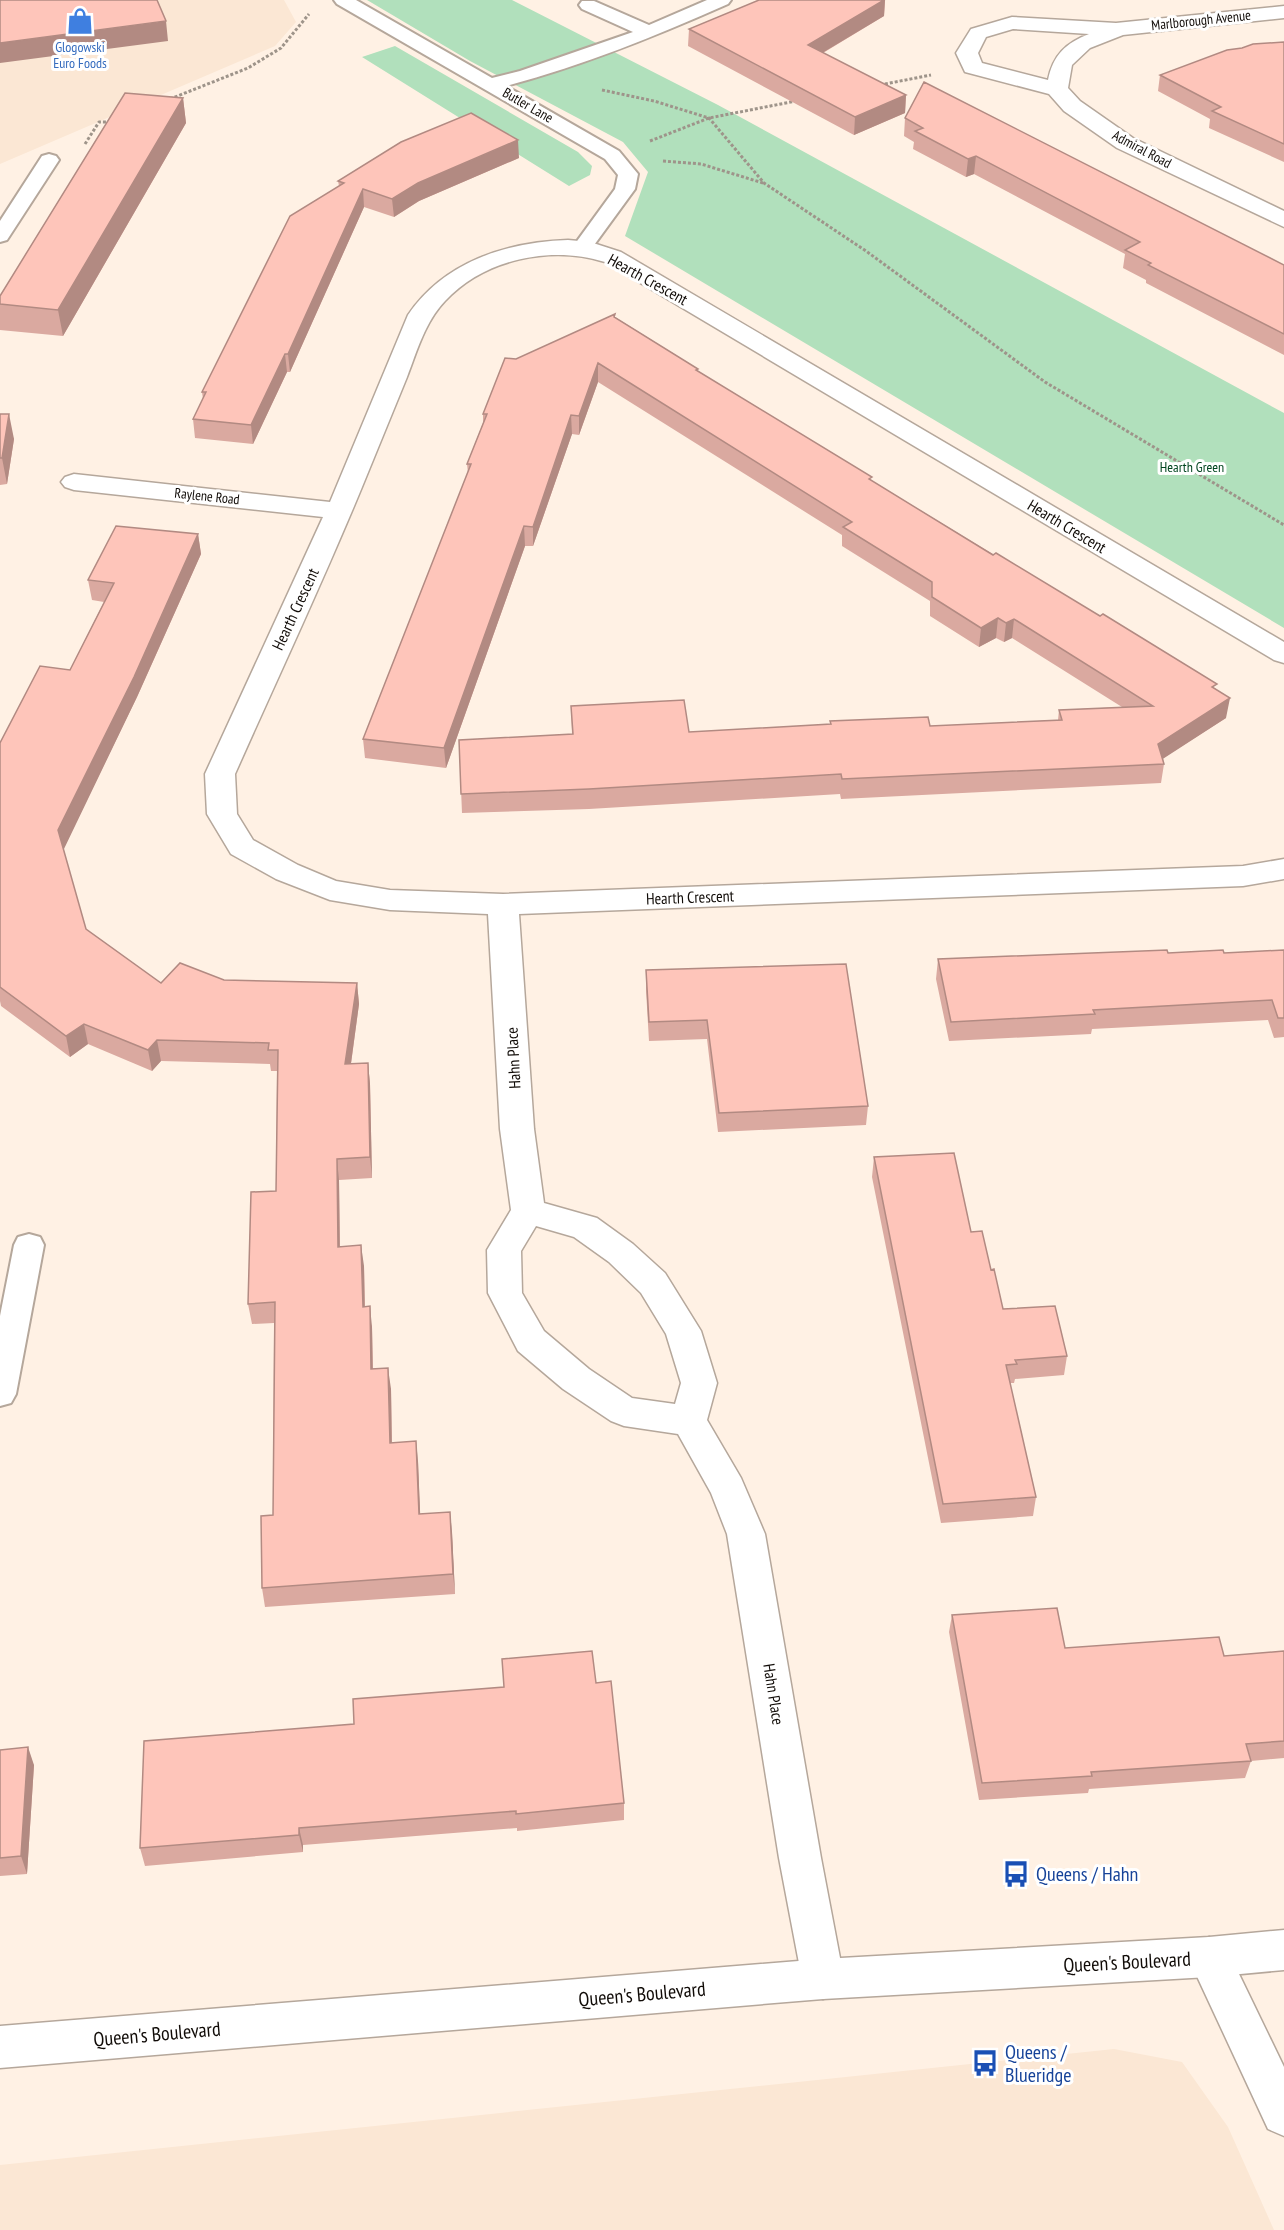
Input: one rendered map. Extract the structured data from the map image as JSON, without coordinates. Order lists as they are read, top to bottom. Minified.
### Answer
{"streets":{"street":["Marlborough Avenue","Admiral Road","Hearth Crescent","Raylene Road","Hahn Place","Queen's Boulevard"],"lane":["Butler Lane"]},"crossings":[["Marlborough Avenue","Admiral Road"],["Hearth Crescent","Raylene Road"],["Hearth Crescent","Hahn Place"],["Hahn Place","Queen's Boulevard"]],"parks":["Hearth Green"],"places":{"shop":["Glogowski Euro Foods"],"bus stop":["Queens / Hahn","Queens / Blueridge"]}}
